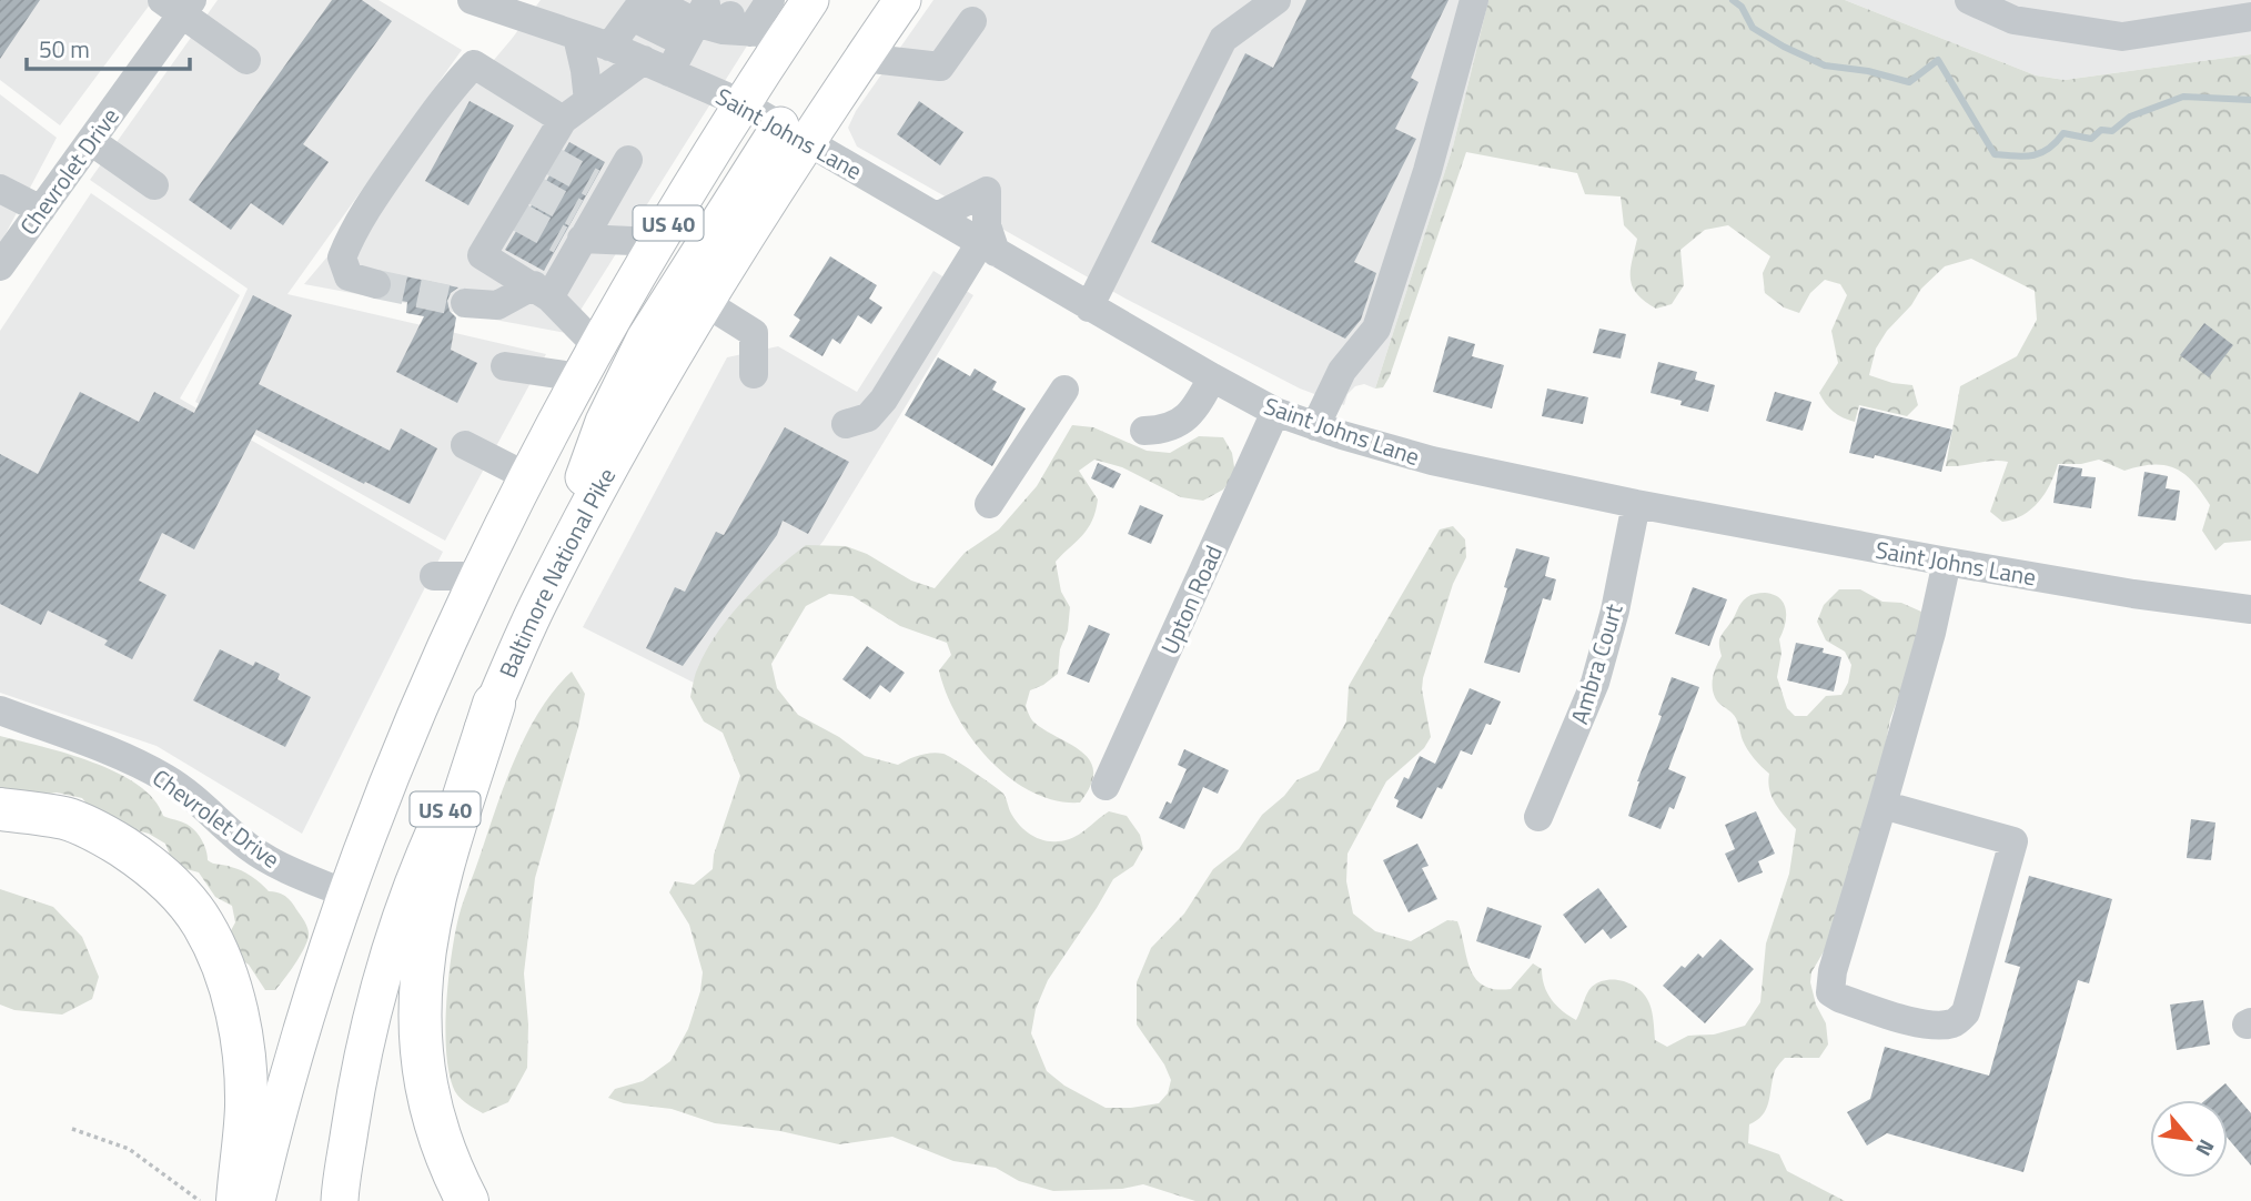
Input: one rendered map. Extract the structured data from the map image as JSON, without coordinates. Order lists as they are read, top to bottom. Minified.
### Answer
{"streets":{"main road":["US 40","Baltimore National Pike"],"street":["Saint Johns Lane","Chevrolet Drive","Upton Road","Ambra Court"]},"crossings":[["Saint Johns Lane","US 40"],["Saint Johns Lane","Baltimore National Pike"],["Saint Johns Lane","Upton Road"],["Saint Johns Lane","Ambra Court"],["Chevrolet Drive","US 40"]],"scale_bar":"50 m","north":"bottom right"}
